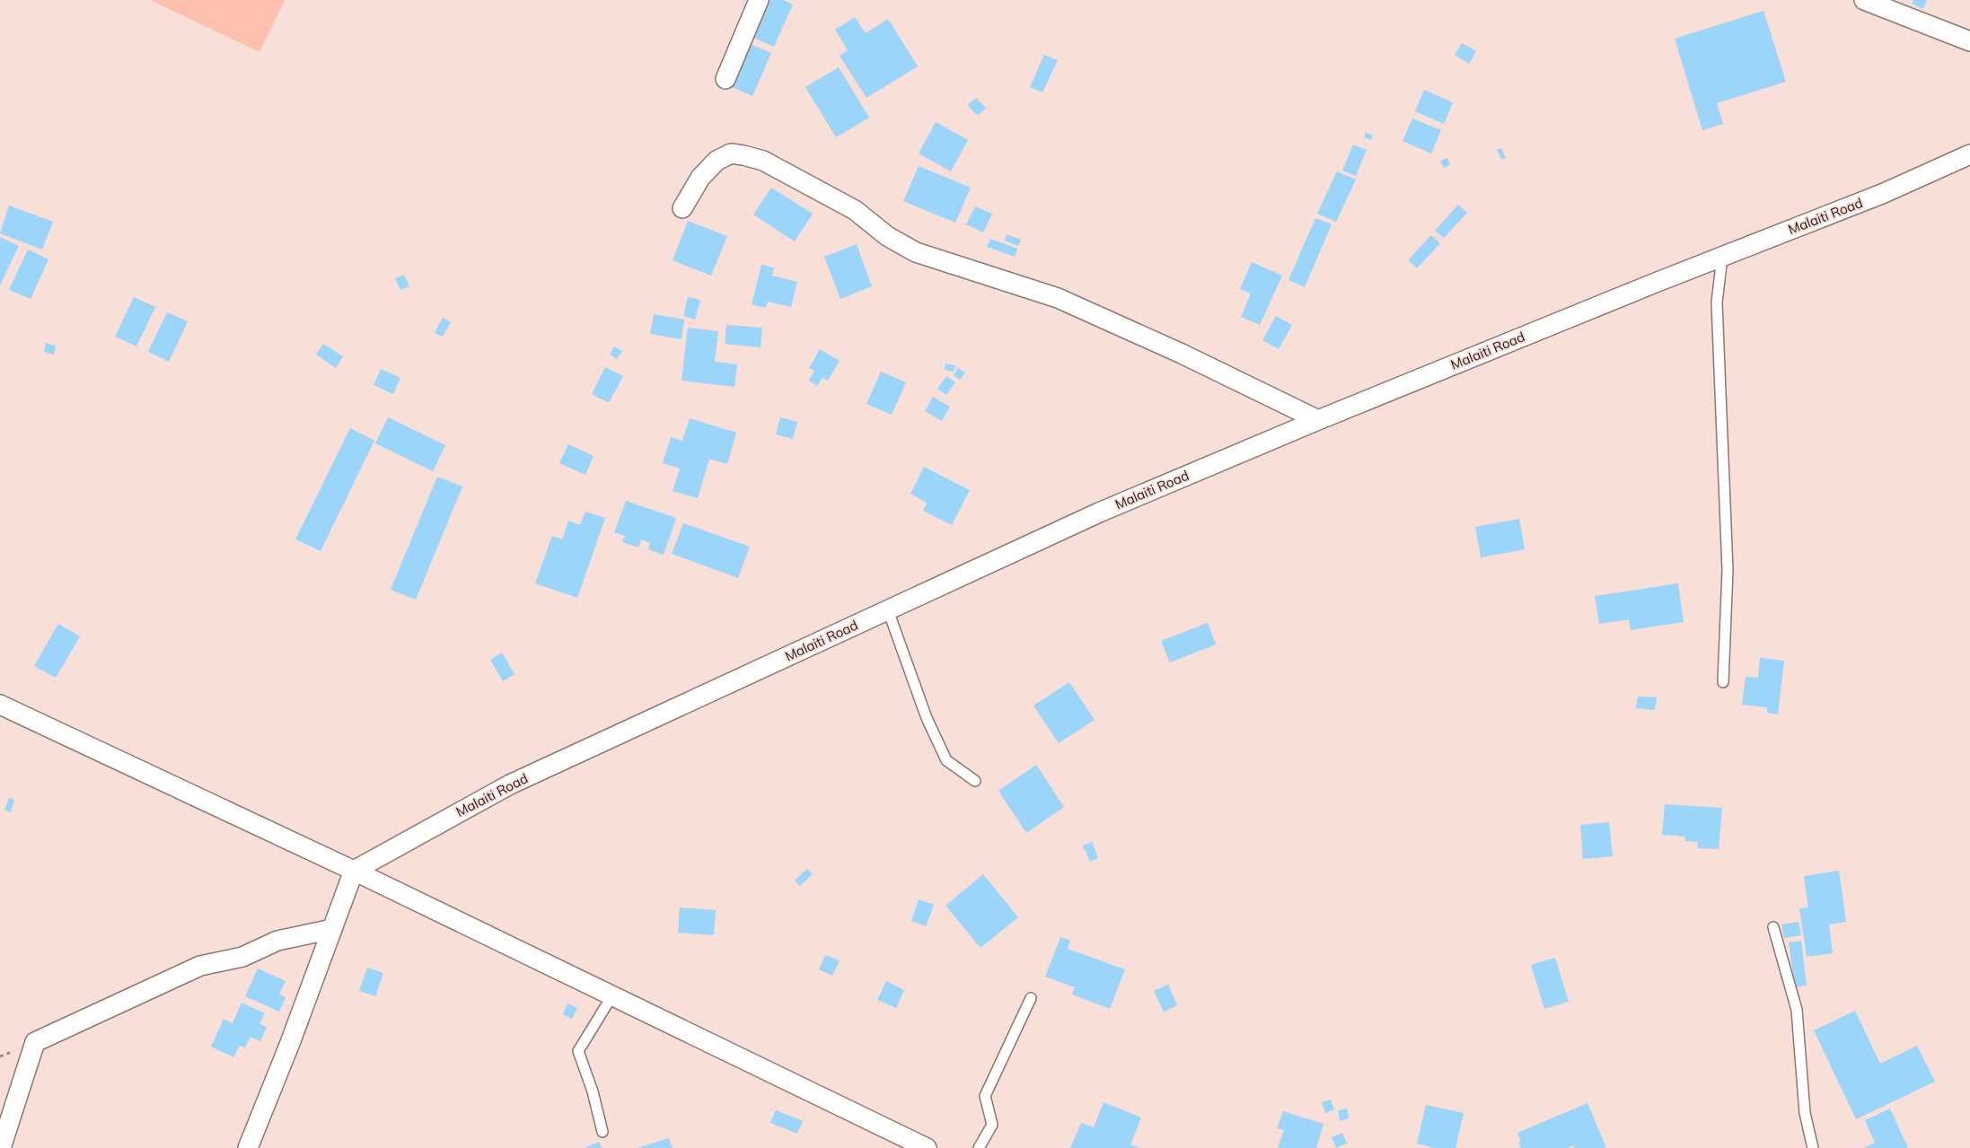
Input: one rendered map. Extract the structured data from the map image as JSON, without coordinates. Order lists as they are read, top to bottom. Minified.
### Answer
{"streets":{"street":["Malaiti Road"]}}
